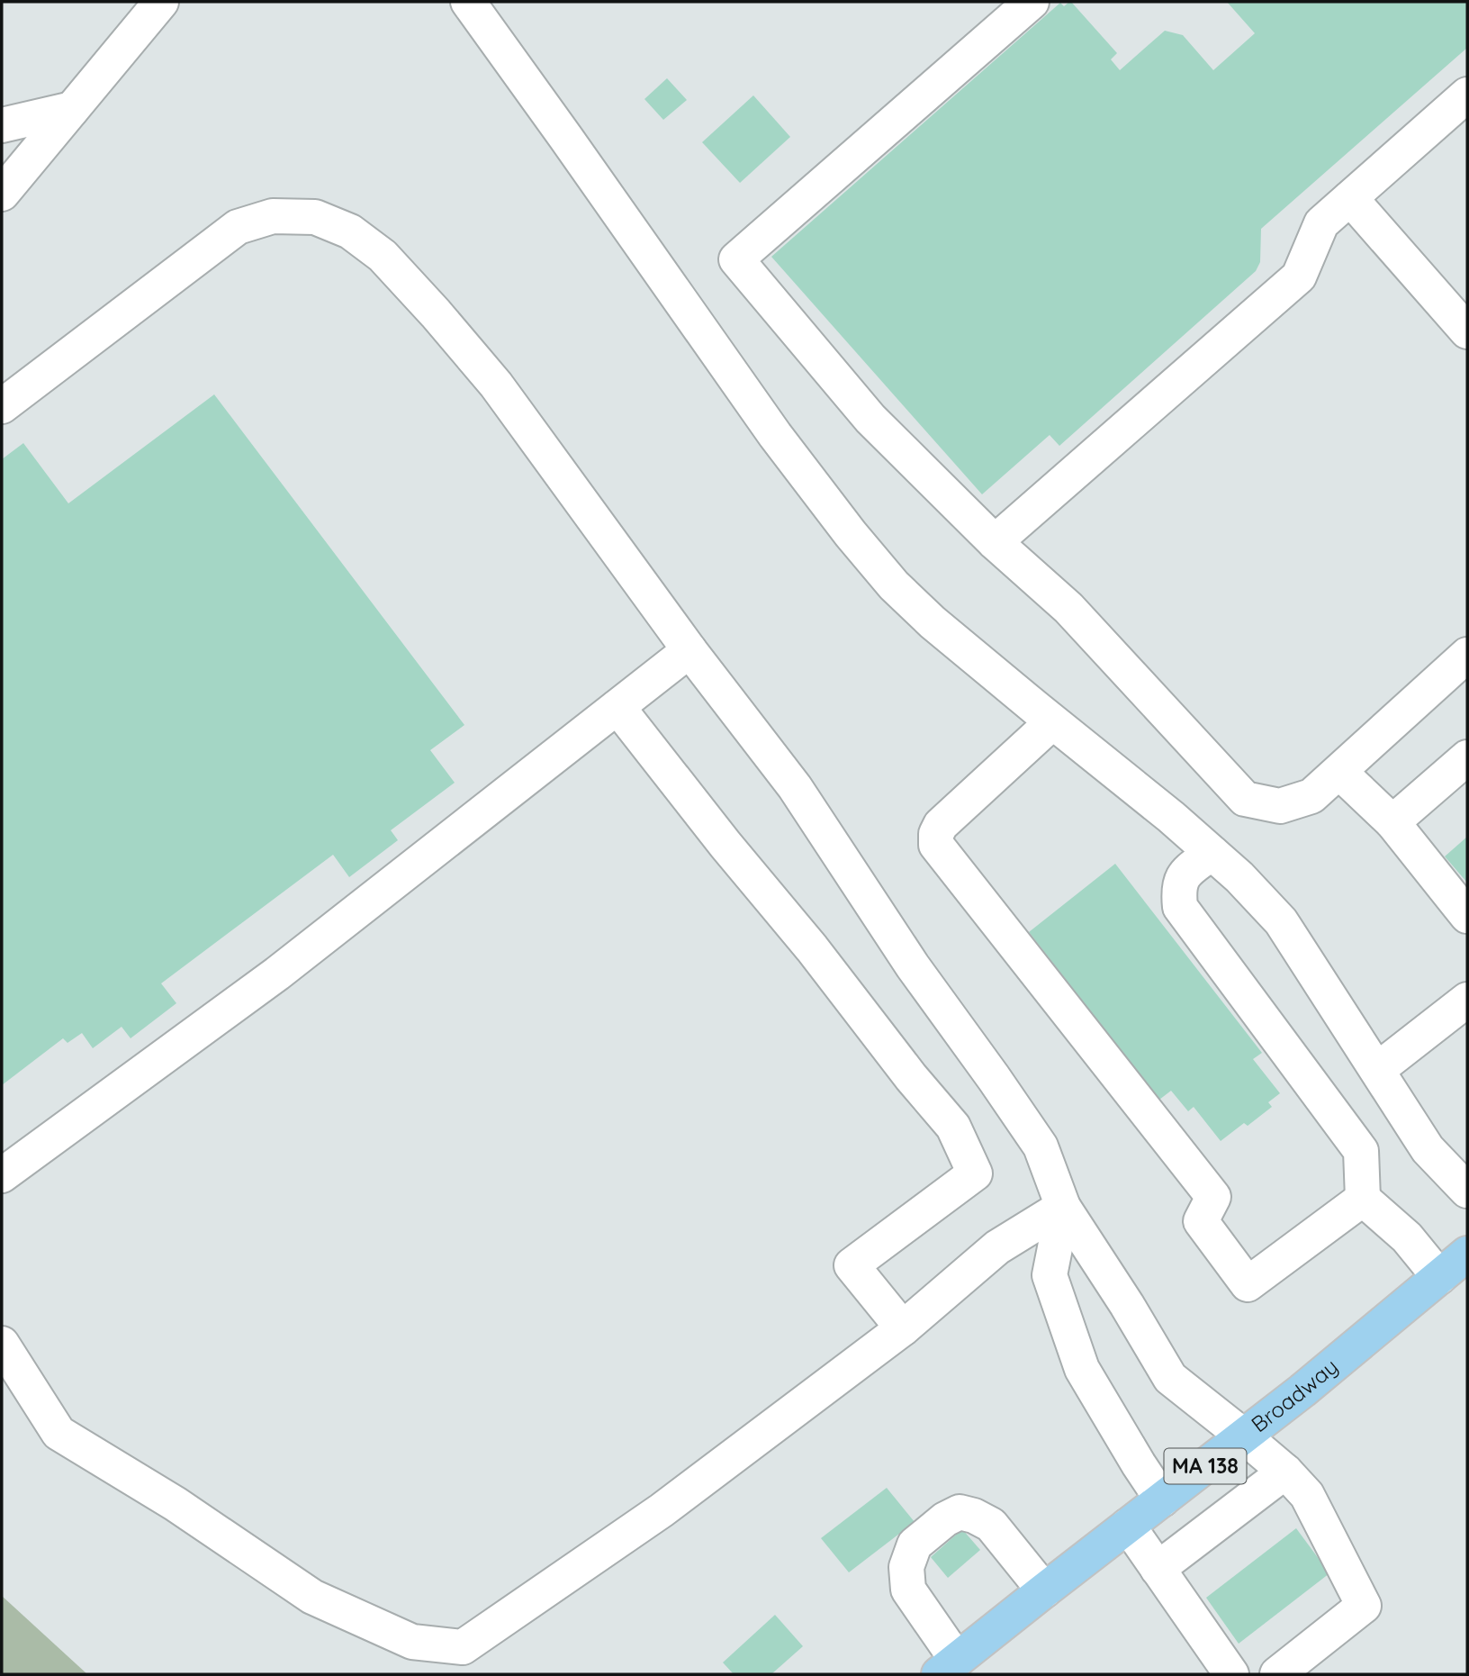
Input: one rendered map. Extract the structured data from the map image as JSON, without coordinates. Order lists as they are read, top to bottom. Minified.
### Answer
{"streets":{"main road":["Broadway","MA 138"]}}
